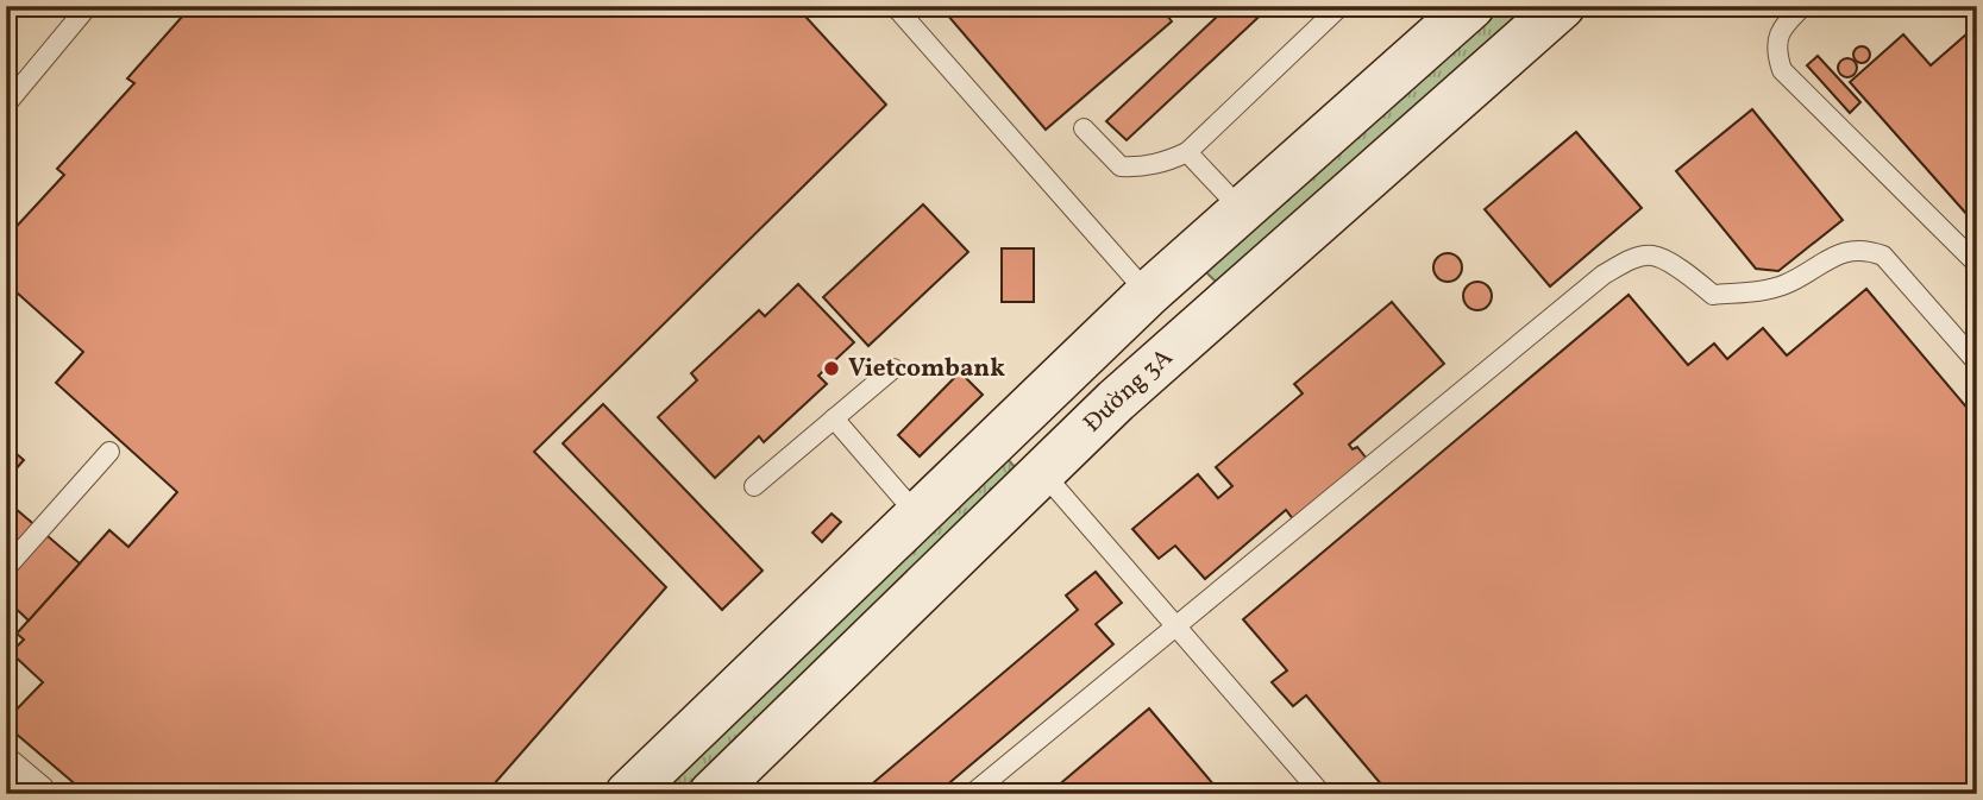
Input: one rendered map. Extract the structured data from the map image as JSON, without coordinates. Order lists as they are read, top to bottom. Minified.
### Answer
{"streets":{"street":["Đường 3A"]},"places":["Vietcombank"]}
